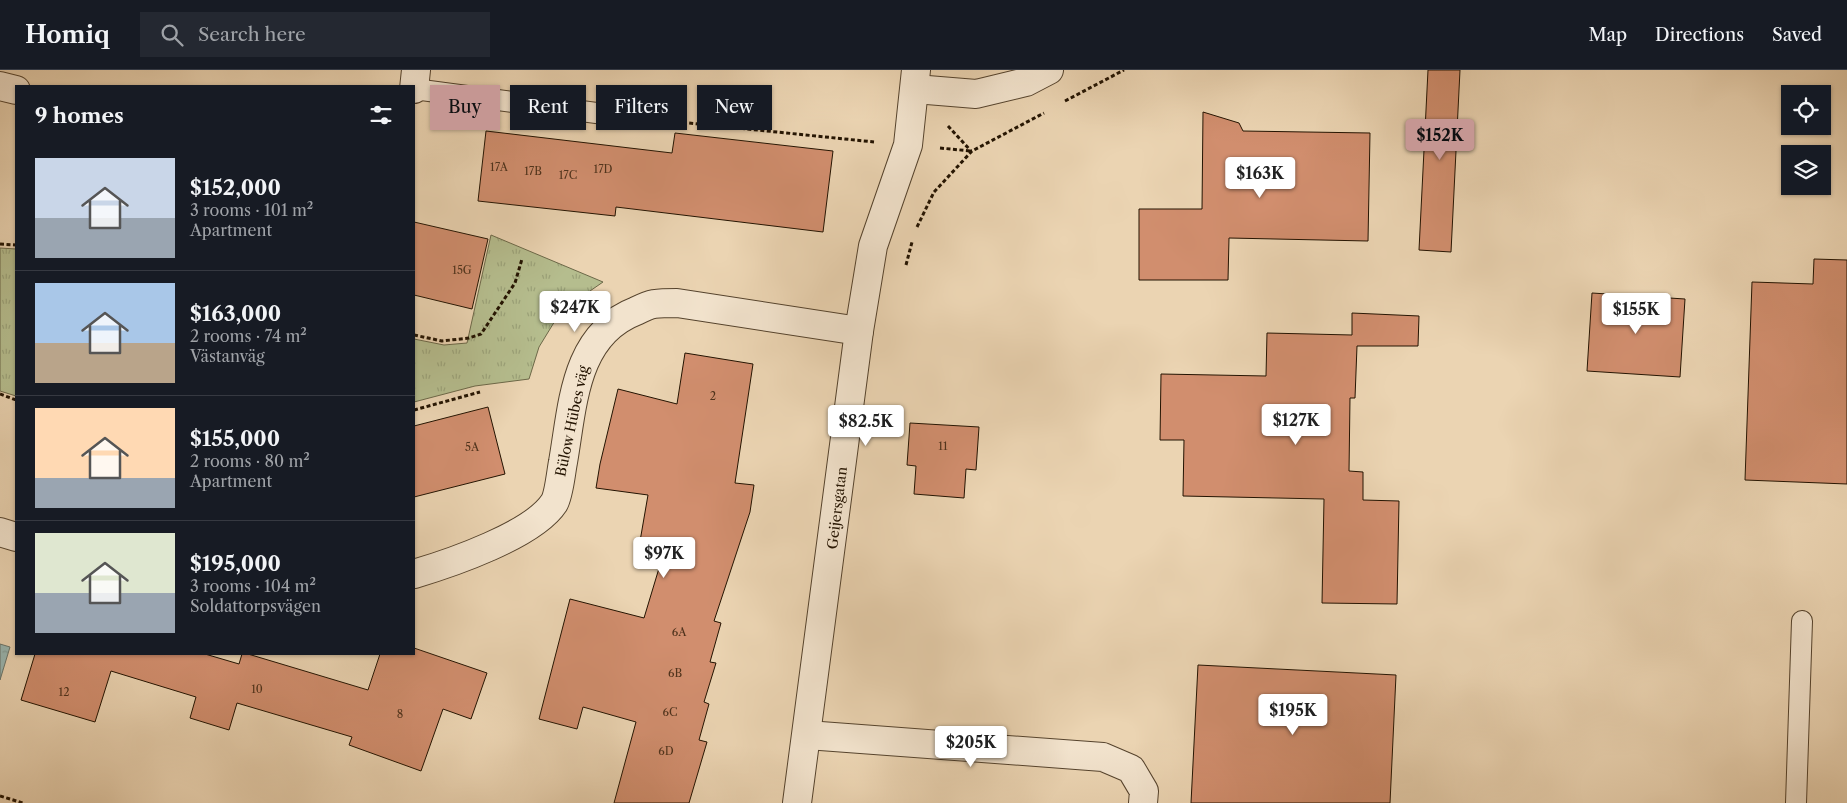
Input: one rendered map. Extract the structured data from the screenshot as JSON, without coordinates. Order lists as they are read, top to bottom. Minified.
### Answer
{"streets":{"street":["Bülow Hübes väg","Geijersgatan"]},"crossings":[["Bülow Hübes väg","Geijersgatan"]],"house_numbers":["17A","17D","17B","17C","15G","2","11","5A","6A","6B","10","12","6C","8","6D"],"page":{"header":"Homiq","search":"Search here","nav":["Map","Directions","Saved"],"chip":["Buy","Rent","Filters","New"],"heading":"9 homes","price":["$152K","$163K","$247K","$155K","$127K","$82.5K","$97K","$195K","$205K"],"list":[{"name":"$152,000","note":"3 rooms · 101 m² · Apartment"},{"name":"$163,000","note":"2 rooms · 74 m² · Västanväg"},{"name":"$155,000","note":"2 rooms · 80 m² · Apartment"},{"name":"$195,000","note":"3 rooms · 104 m² · Soldattorpsvägen"}]}}
